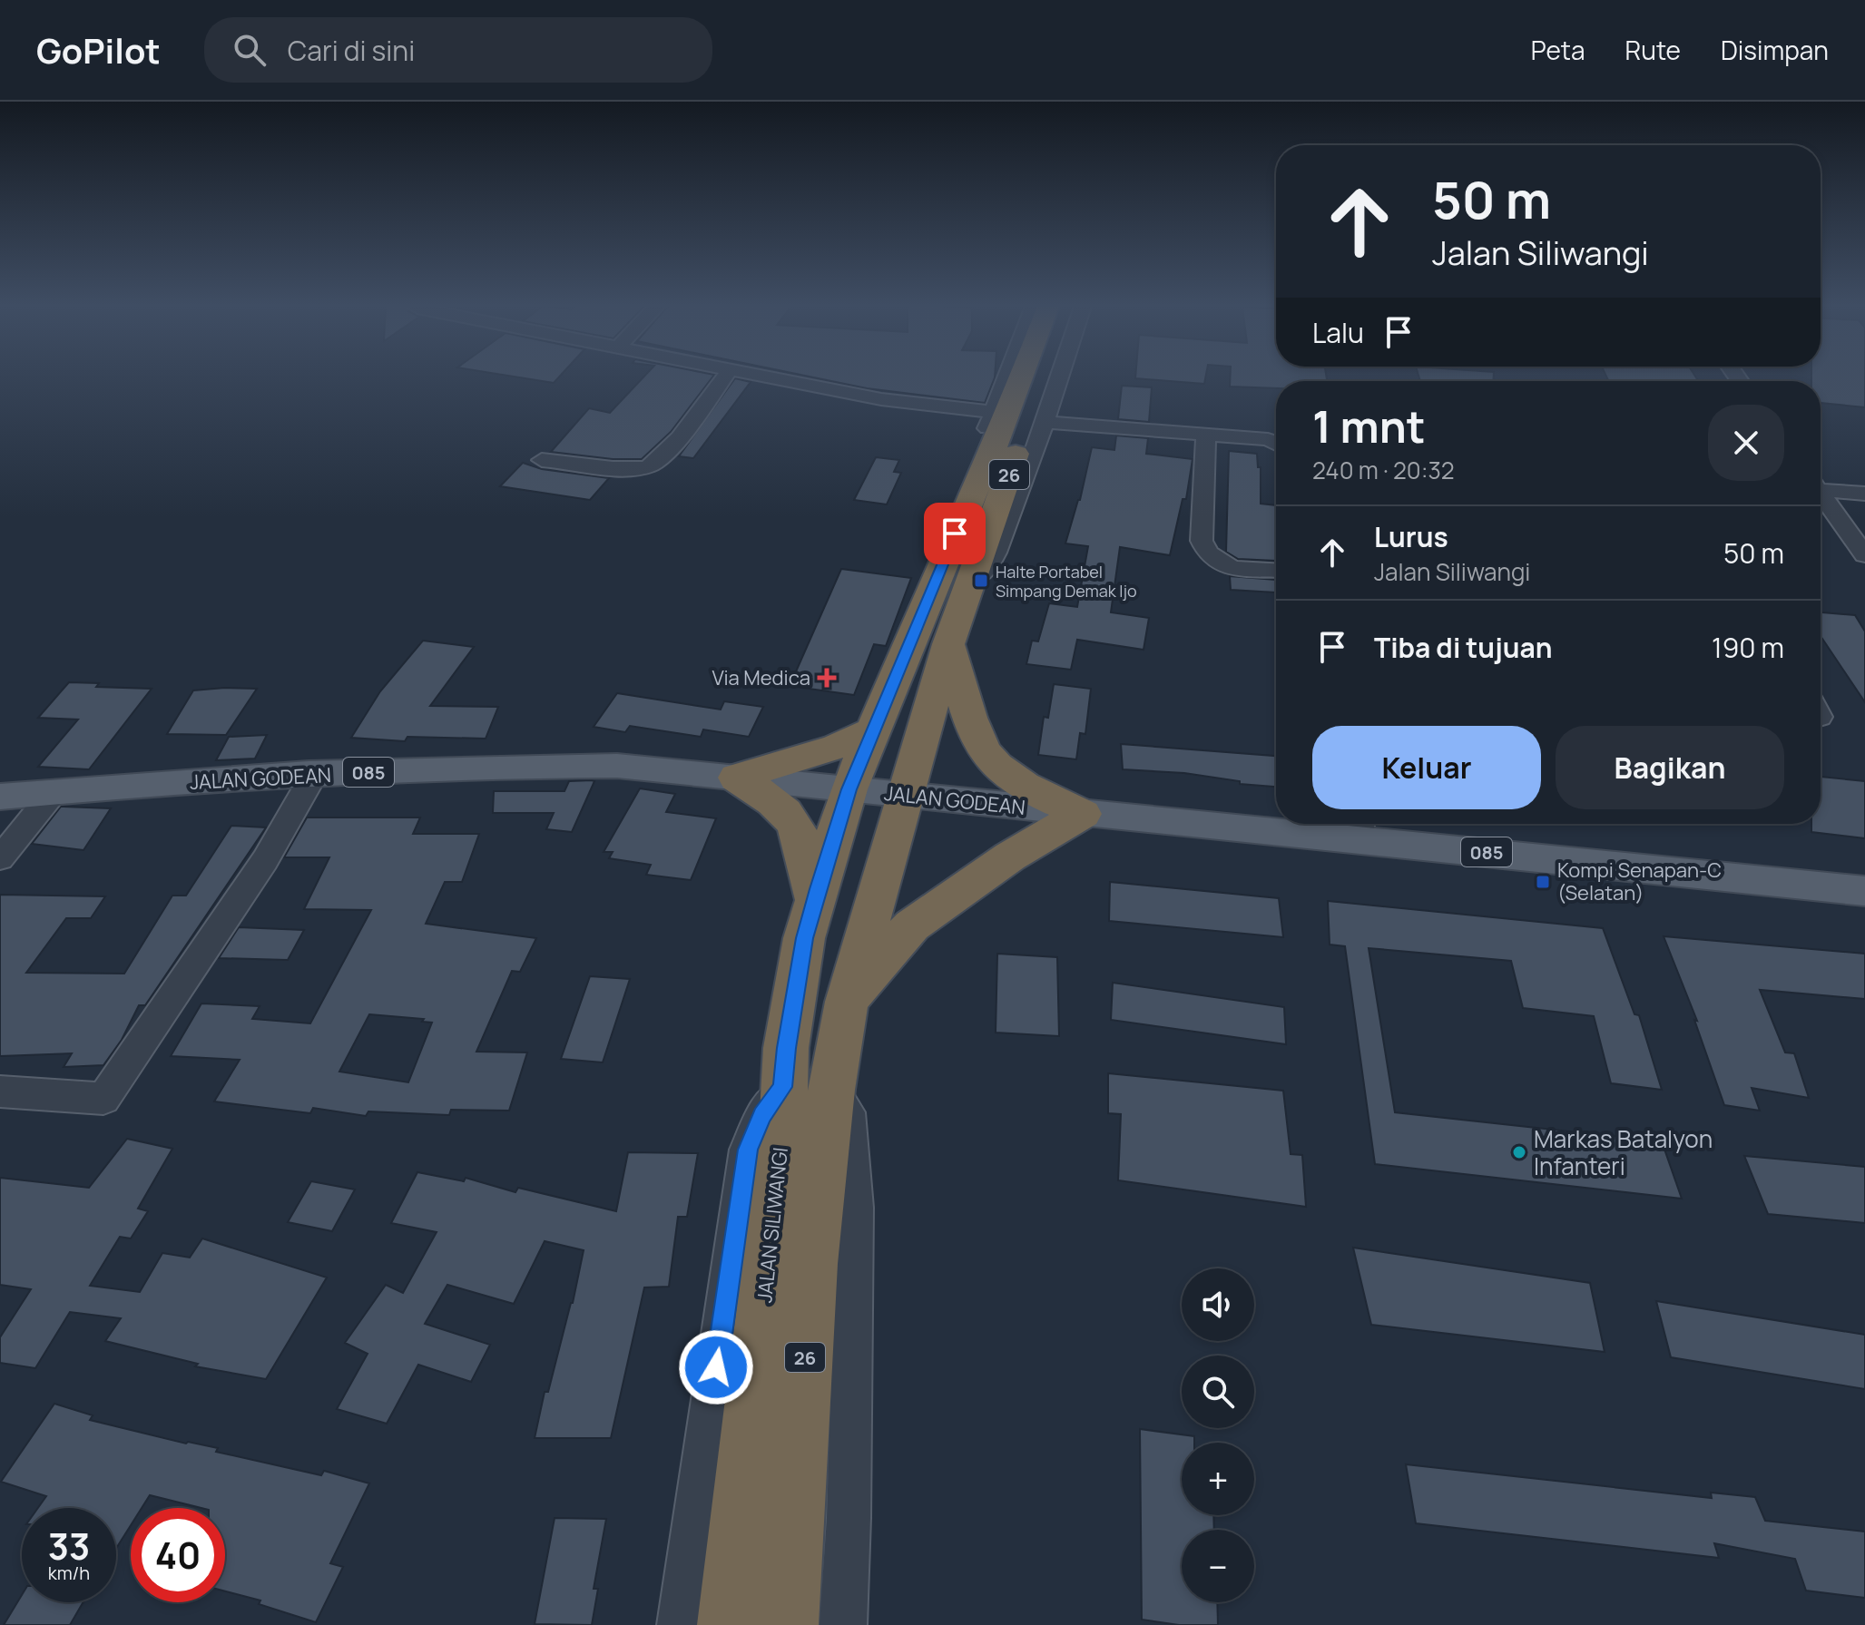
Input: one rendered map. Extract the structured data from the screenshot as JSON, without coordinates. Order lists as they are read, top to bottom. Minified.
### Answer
{"streets":{"highway":["26","JALAN SILIWANGI"],"main road":["085","JALAN GODEAN"]},"crossings":[["JALAN GODEAN","JALAN SILIWANGI"]],"places":{"transit":["Halte Portabel Simpang Demak Ijo","Kompi Senapan-C (Selatan)"],"health":["Via Medica"],"other":["Markas Batalyon Infanteri"]},"page":{"header":"GoPilot","search":"Cari di sini","nav":["Peta","Rute","Disimpan"],"turn":["50 m","Jalan Siliwangi"],"then":"Lalu","heading":["1 mnt","240 m · 20:32"],"list":[{"name":"Lurus","note":"Jalan Siliwangi","value":"50 m"},{"name":"Tiba di tujuan","value":"190 m"}],"buttons":["Keluar","Bagikan"],"map_buttons":["+","−"],"speed":"33 km/h","limit":"40"}}
